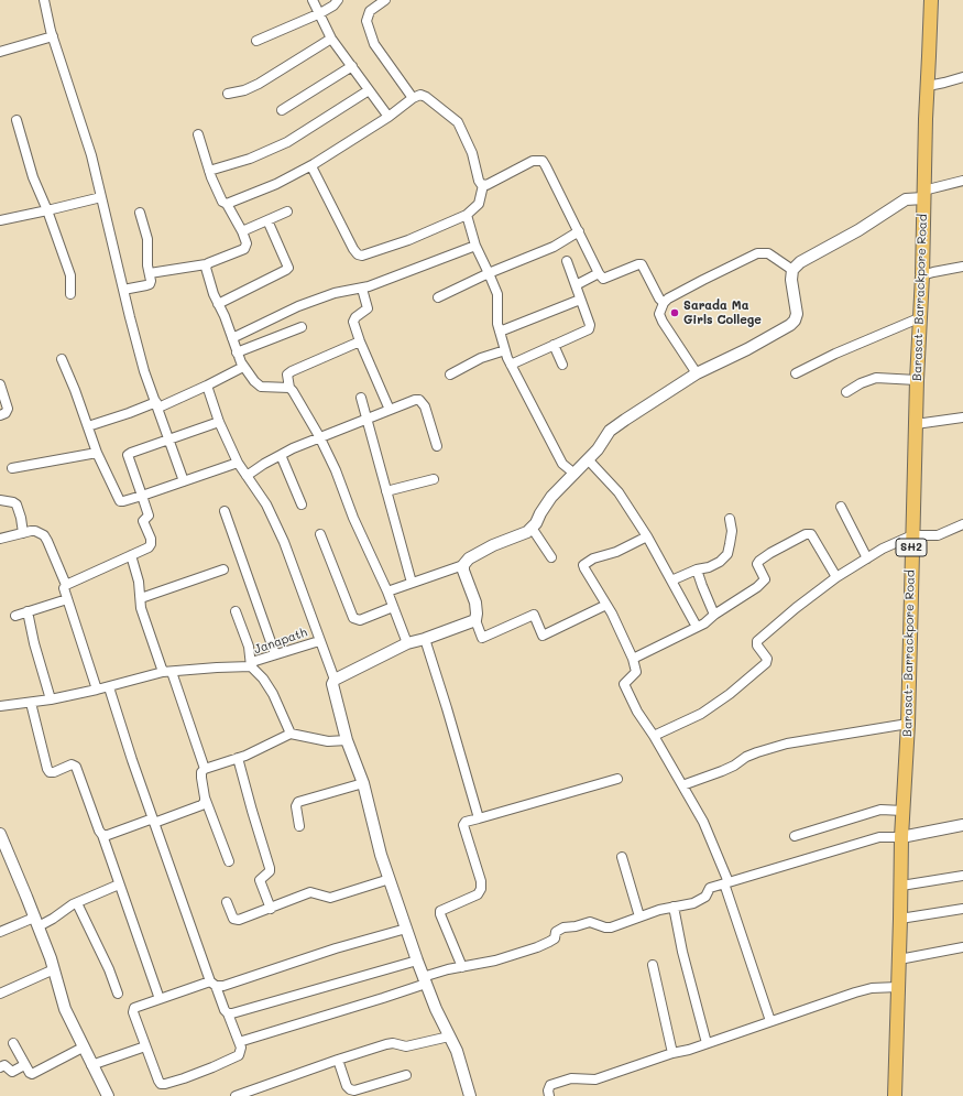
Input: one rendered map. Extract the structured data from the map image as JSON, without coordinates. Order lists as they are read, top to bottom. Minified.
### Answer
{"streets":{"main road":["Barasat- Barrackpore Road","SH2"],"street":["Janapath"]},"places":["Sarada Ma Girls College"]}
